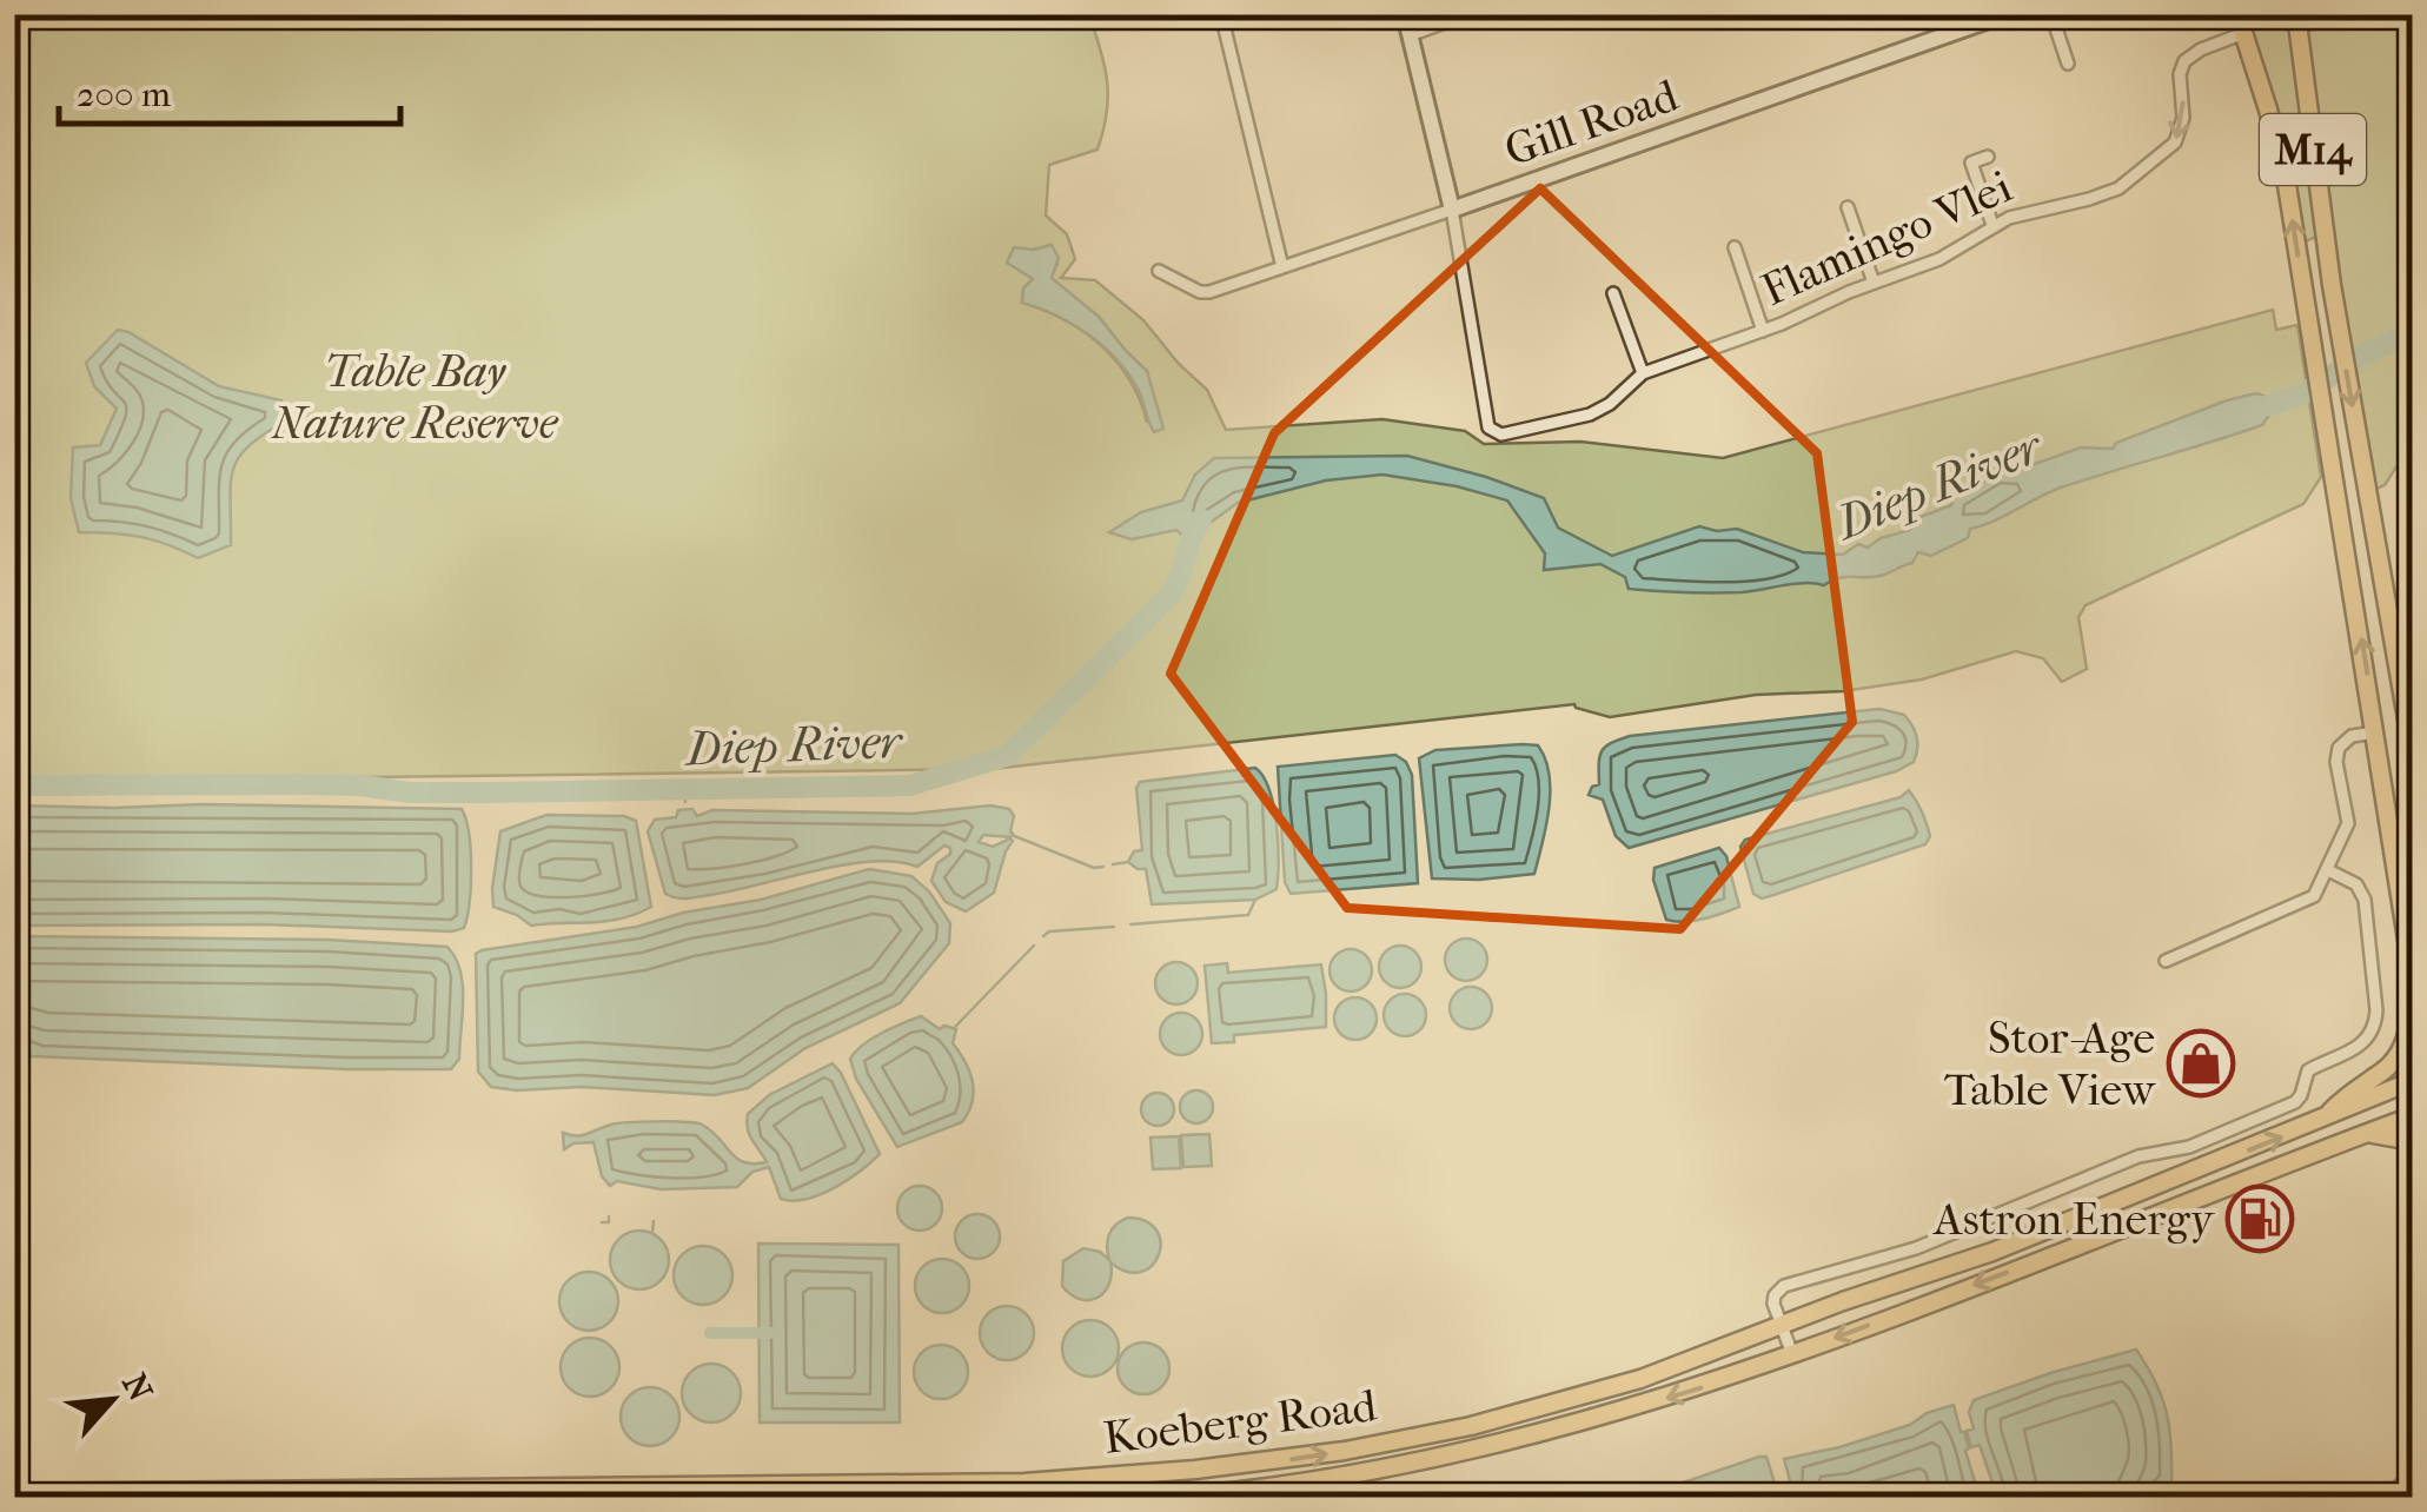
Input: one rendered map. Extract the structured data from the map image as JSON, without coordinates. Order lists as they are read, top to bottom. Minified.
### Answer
{"streets":{"main road":["M14","Koeberg Road"],"street":["Gill Road","Flamingo Vlei"]},"crossings":[["Gill Road","Flamingo Vlei"],["M14","Flamingo Vlei"]],"water":["Diep River"],"parks":["Table Bay Nature Reserve"],"places":{"shop":["Stor-Age Table View"],"fuel station":["Astron Energy"]},"scale_bar":"200 m","north":"top right"}
